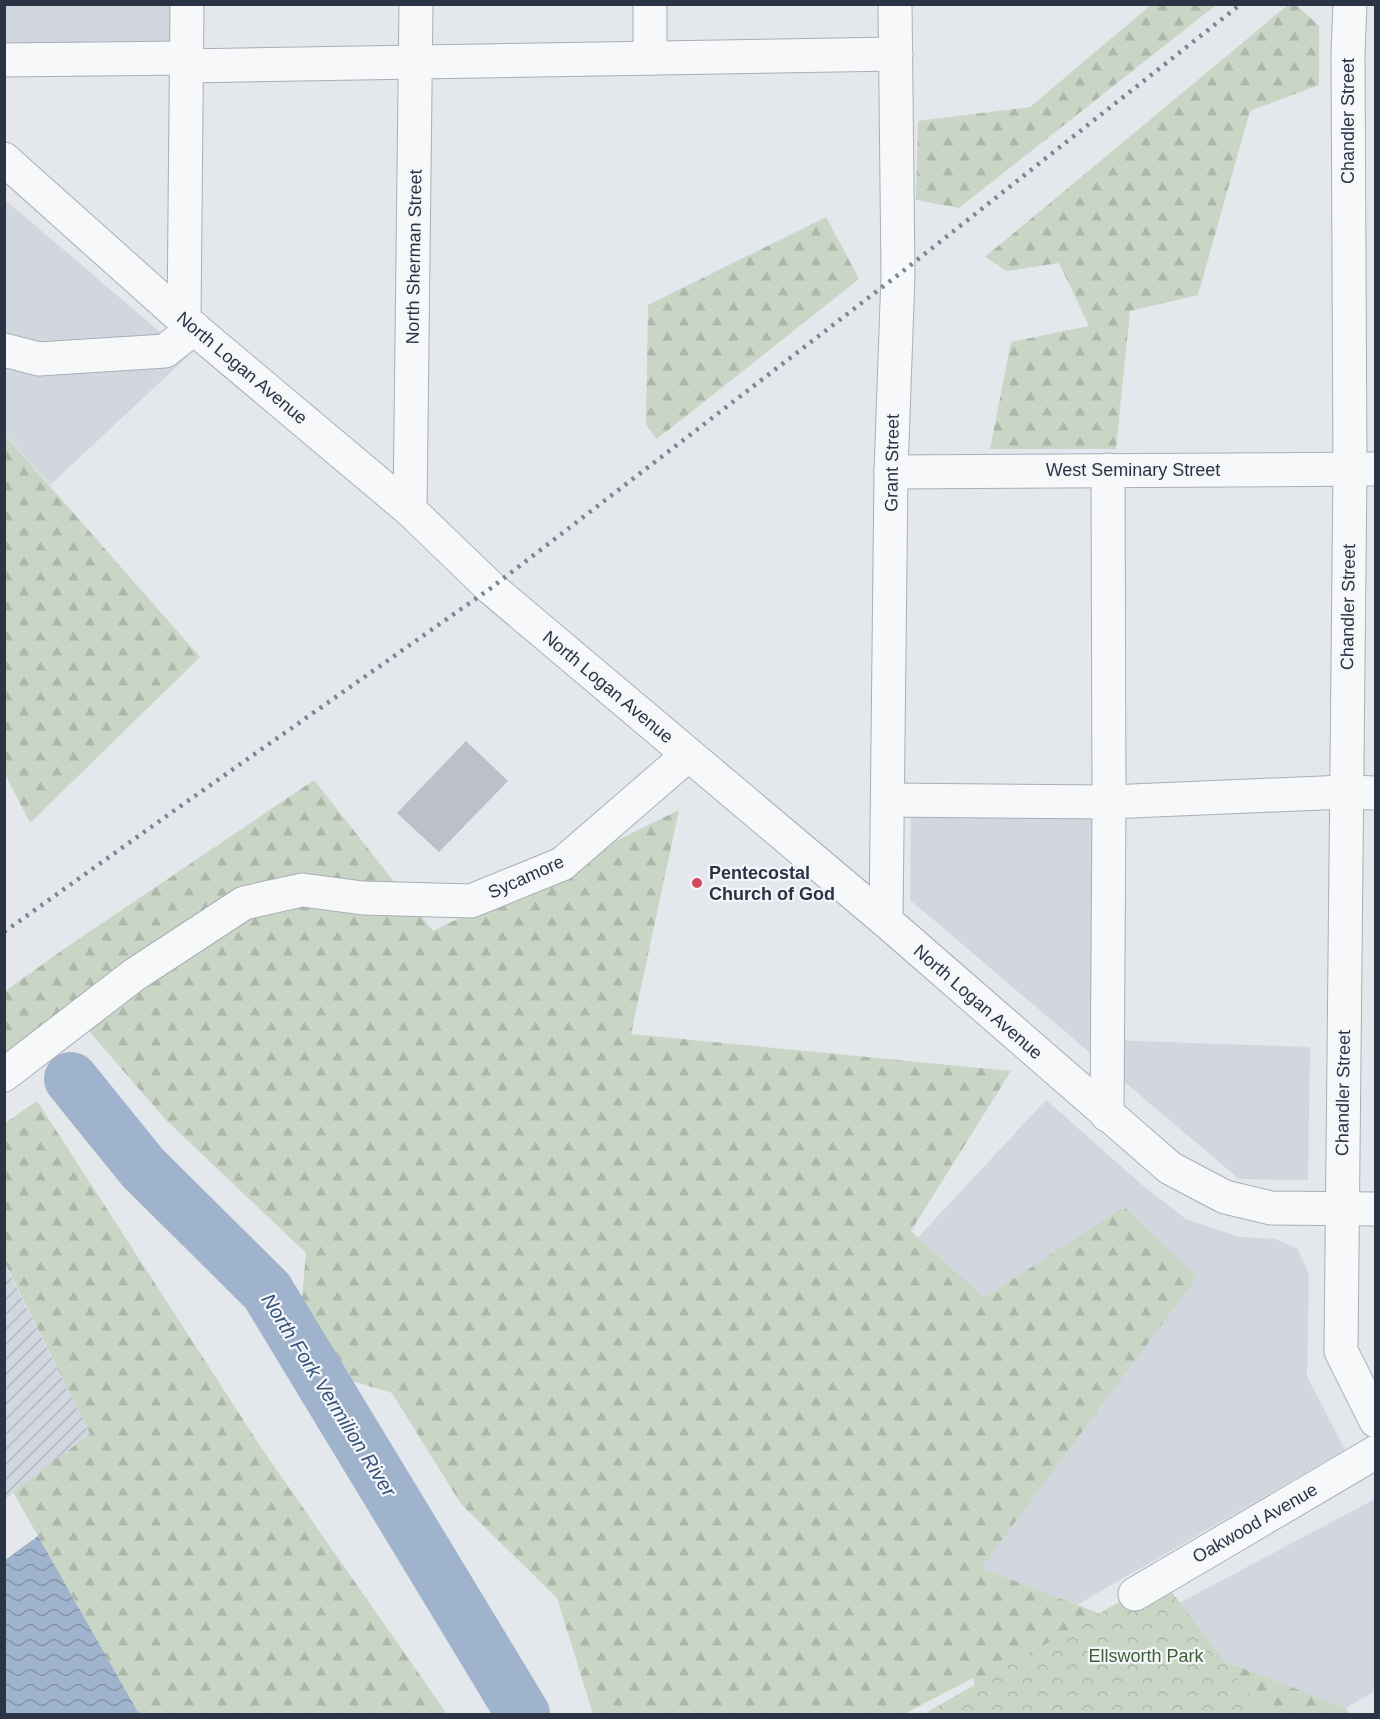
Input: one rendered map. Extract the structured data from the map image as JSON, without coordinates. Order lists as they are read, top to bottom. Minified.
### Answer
{"streets":{"street":["Chandler Street","North Sherman Street","North Logan Avenue","Grant Street","West Seminary Street","Sycamore","Oakwood Avenue"]},"crossings":[["Chandler Street","North Logan Avenue"],["Chandler Street","West Seminary Street"],["North Sherman Street","North Logan Avenue"],["North Logan Avenue","Grant Street"],["North Logan Avenue","Sycamore"],["Grant Street","West Seminary Street"]],"water":["North Fork Vermilion River"],"parks":["Ellsworth Park"],"places":["Pentecostal Church of God"]}
